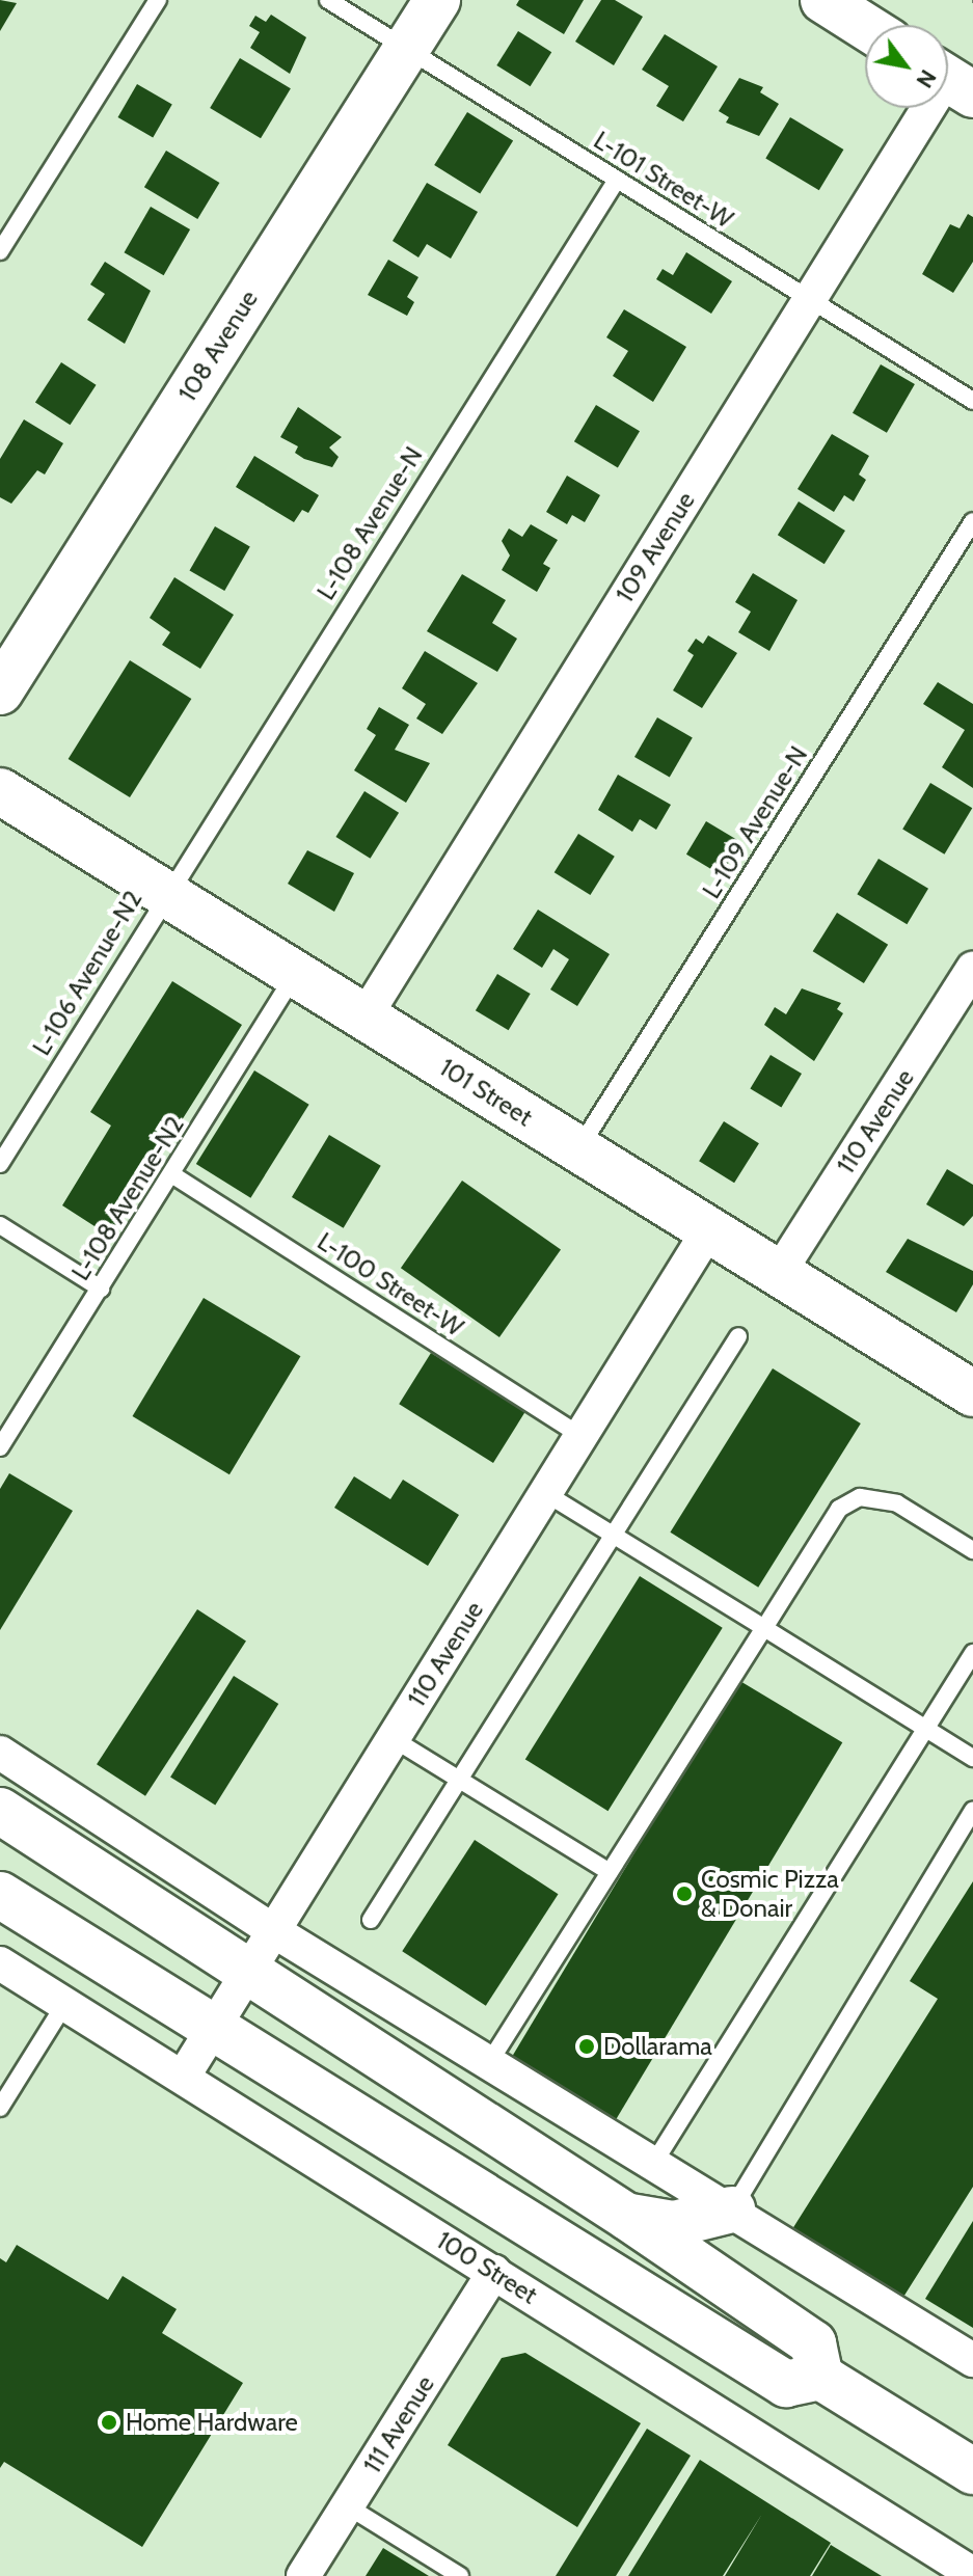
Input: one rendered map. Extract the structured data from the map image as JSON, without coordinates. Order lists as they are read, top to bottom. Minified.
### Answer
{"streets":{"main road":["108 Avenue","101 Street"],"street":["109 Avenue","110 Avenue","100 Street","111 Avenue"],"lane":["L-101 Street-W","L-108 Avenue-N","L-109 Avenue-N","L-106 Avenue-N2","L-108 Avenue-N2","L-100 Street-W"]},"crossings":[["L-101 Street-W","108 Avenue"],["L-101 Street-W","L-108 Avenue-N"],["L-101 Street-W","109 Avenue"],["L-108 Avenue-N","L-106 Avenue-N2"],["L-108 Avenue-N","101 Street"],["109 Avenue","101 Street"],["L-109 Avenue-N","101 Street"],["L-106 Avenue-N2","101 Street"],["101 Street","110 Avenue"],["101 Street","L-108 Avenue-N2"],["110 Avenue","L-100 Street-W"],["110 Avenue","100 Street"],["L-108 Avenue-N2","L-100 Street-W"],["100 Street","111 Avenue"]],"places":["Cosmic Pizza & Donair","Dollarama","Home Hardware"],"north":"bottom right"}
